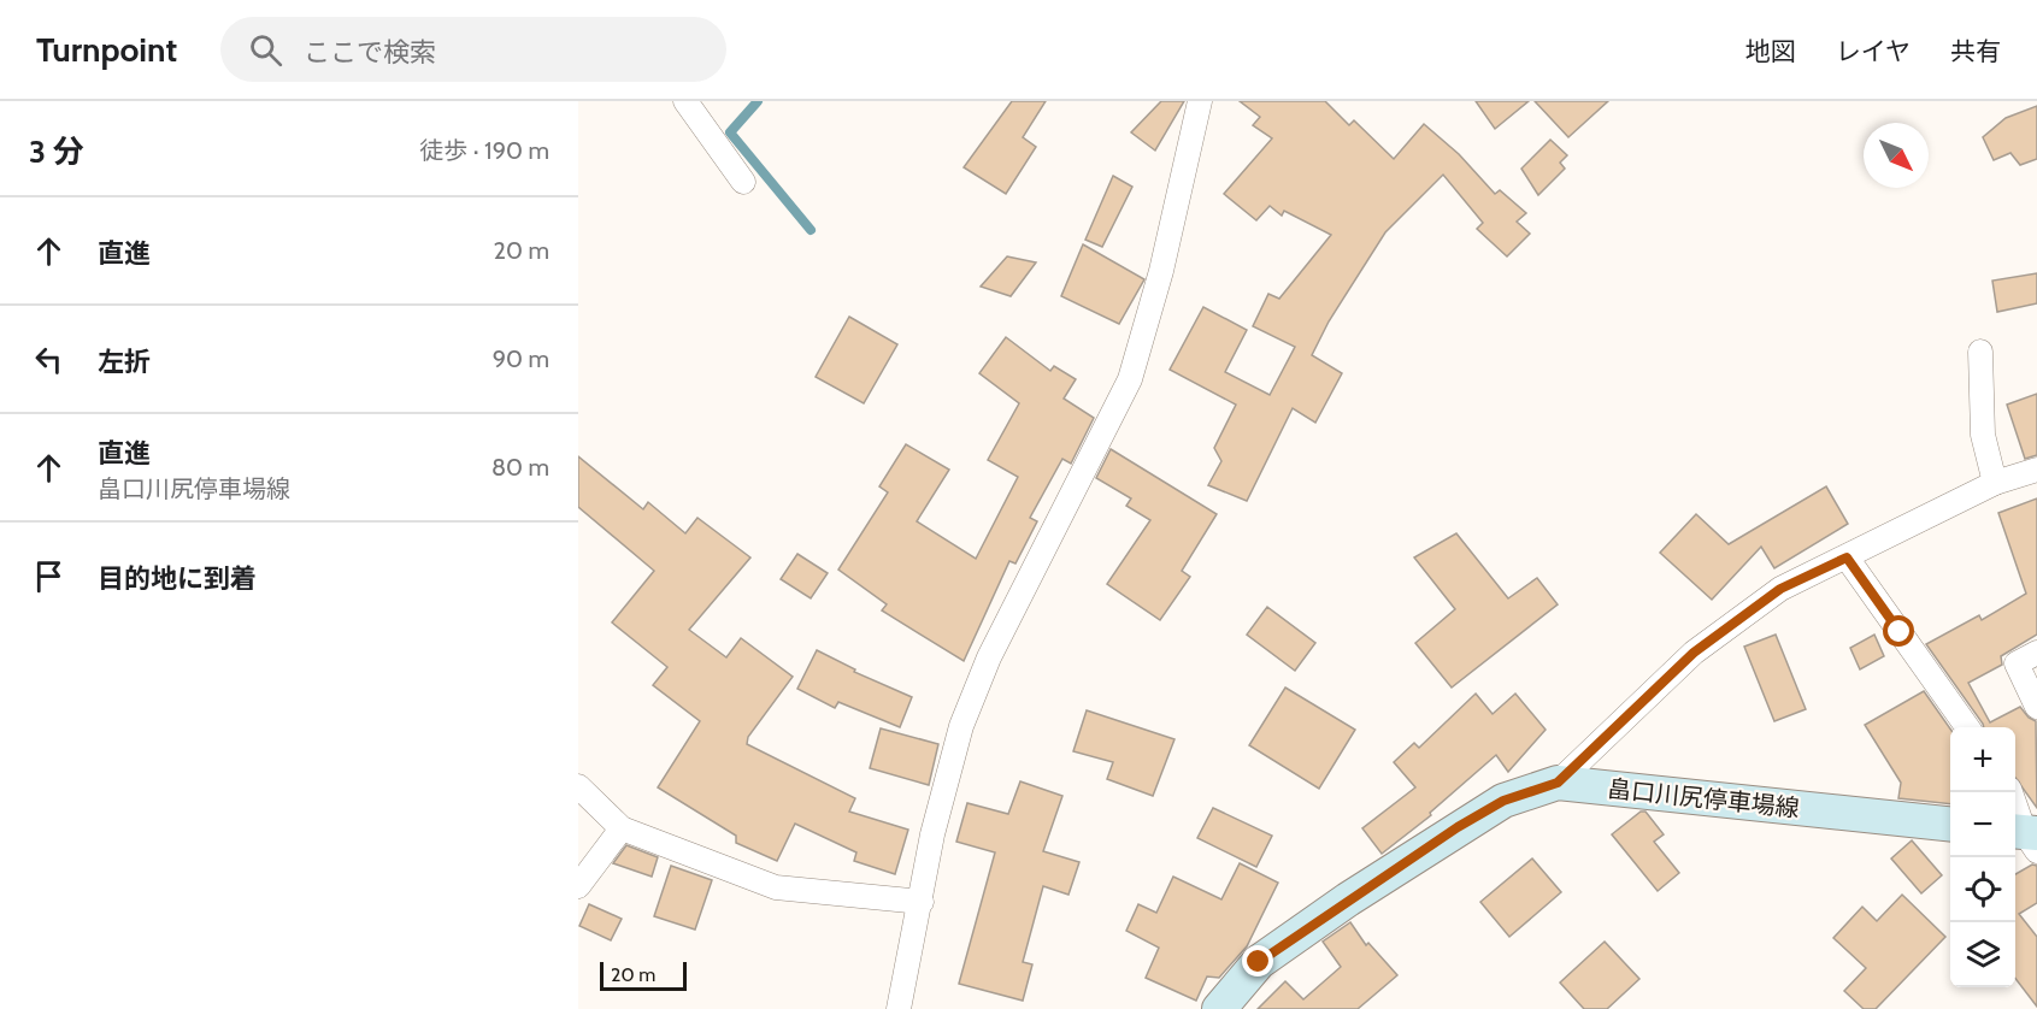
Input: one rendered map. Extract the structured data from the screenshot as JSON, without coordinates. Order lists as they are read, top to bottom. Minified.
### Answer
{"streets":{"main road":["畠口川尻停車場線"]},"scale_bar":"20 m","north":"bottom right","page":{"header":"Turnpoint","search":"ここで検索","nav":["地図","レイヤ","共有"],"heading":["3 分","徒歩 · 190 m"],"list":[["直進","20 m"],["左折","90 m"],["直進","畠口川尻停車場線","80 m"],"目的地に到着"],"map_buttons":["+","−"],"scale":"20 m"}}
